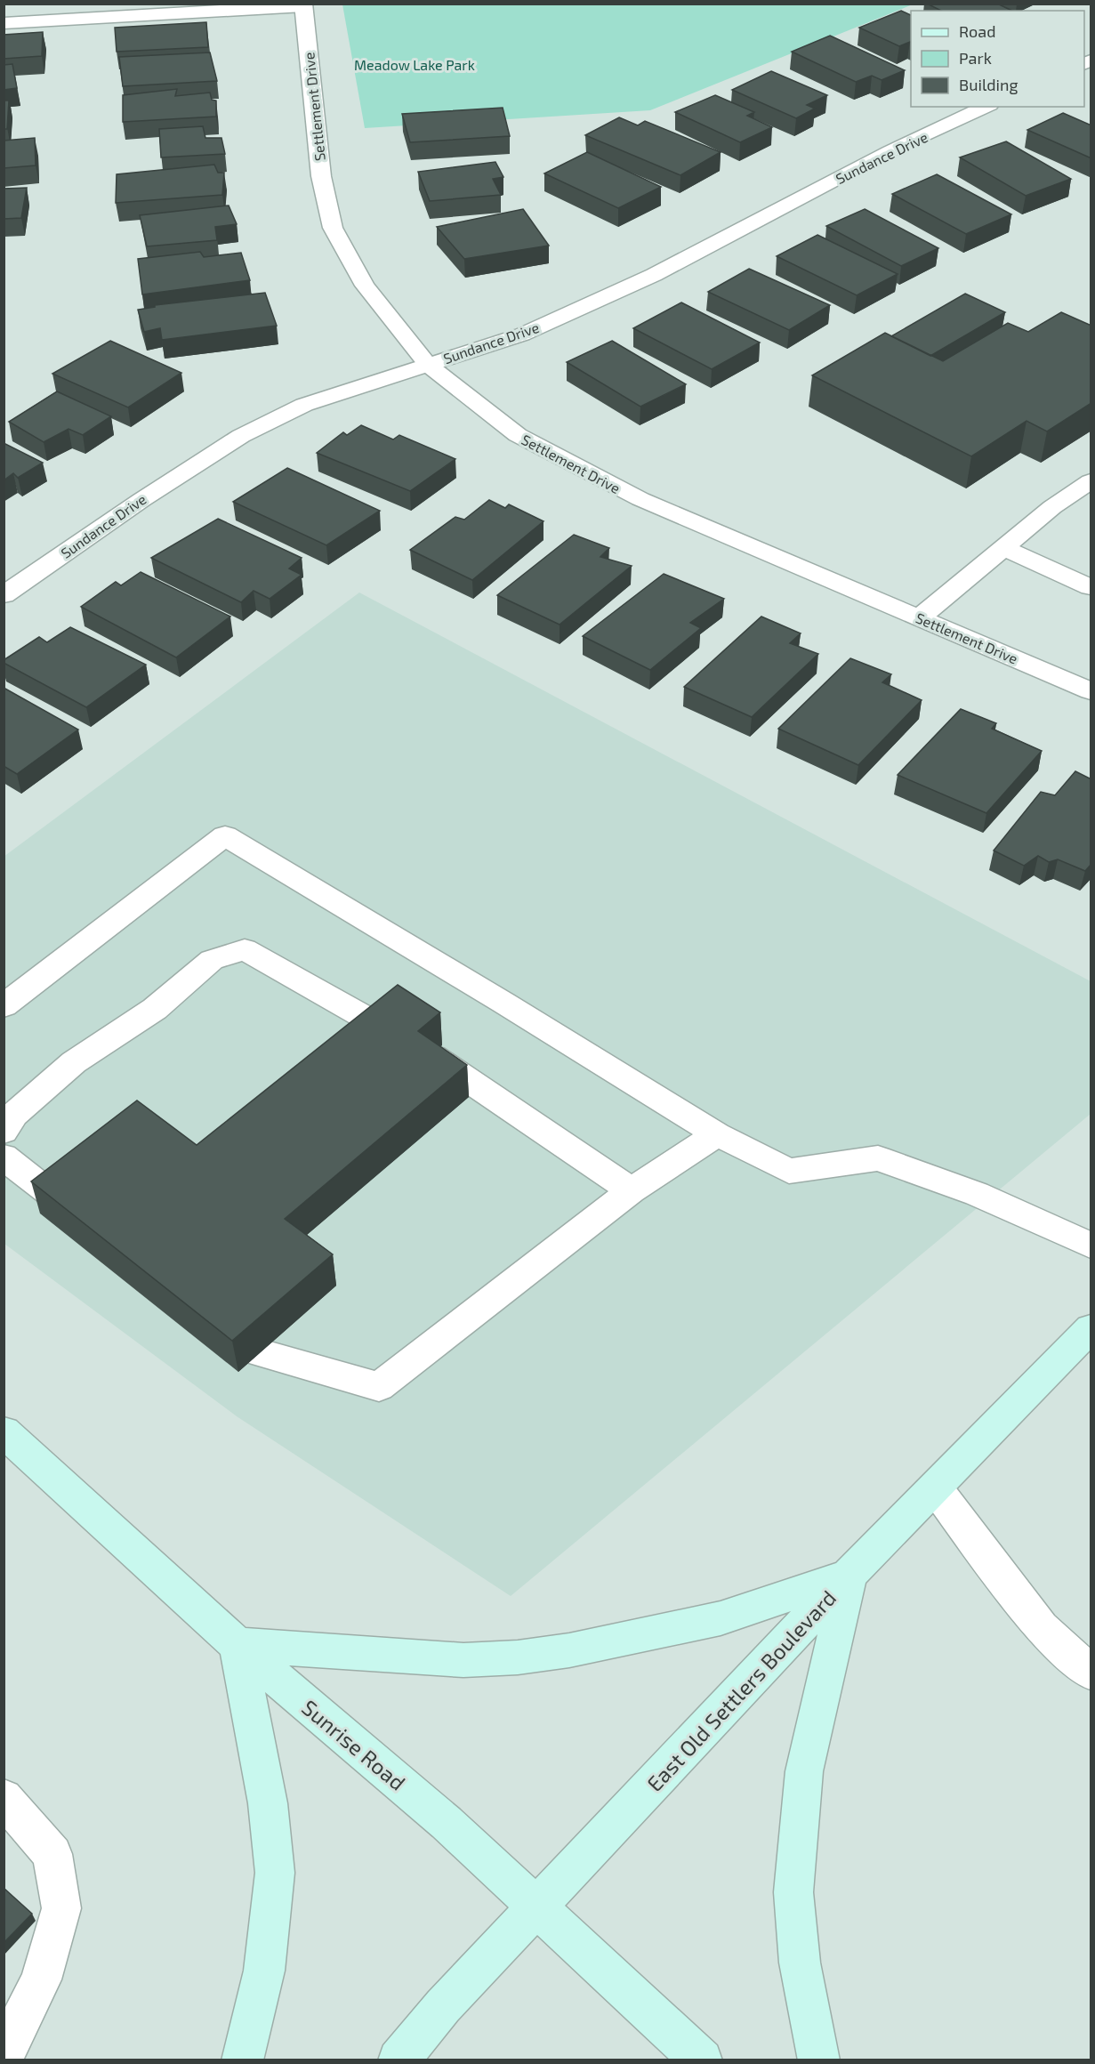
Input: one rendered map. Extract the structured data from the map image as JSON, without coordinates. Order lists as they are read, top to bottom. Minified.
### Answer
{"streets":{"main road":["East Old Settlers Boulevard","Sunrise Road"],"street":["Settlement Drive","Sundance Drive"]},"crossings":[["Settlement Drive","Sundance Drive"],["East Old Settlers Boulevard","Sunrise Road"]],"parks":["Meadow Lake Park"],"legend":["Road","Park","Building"]}
